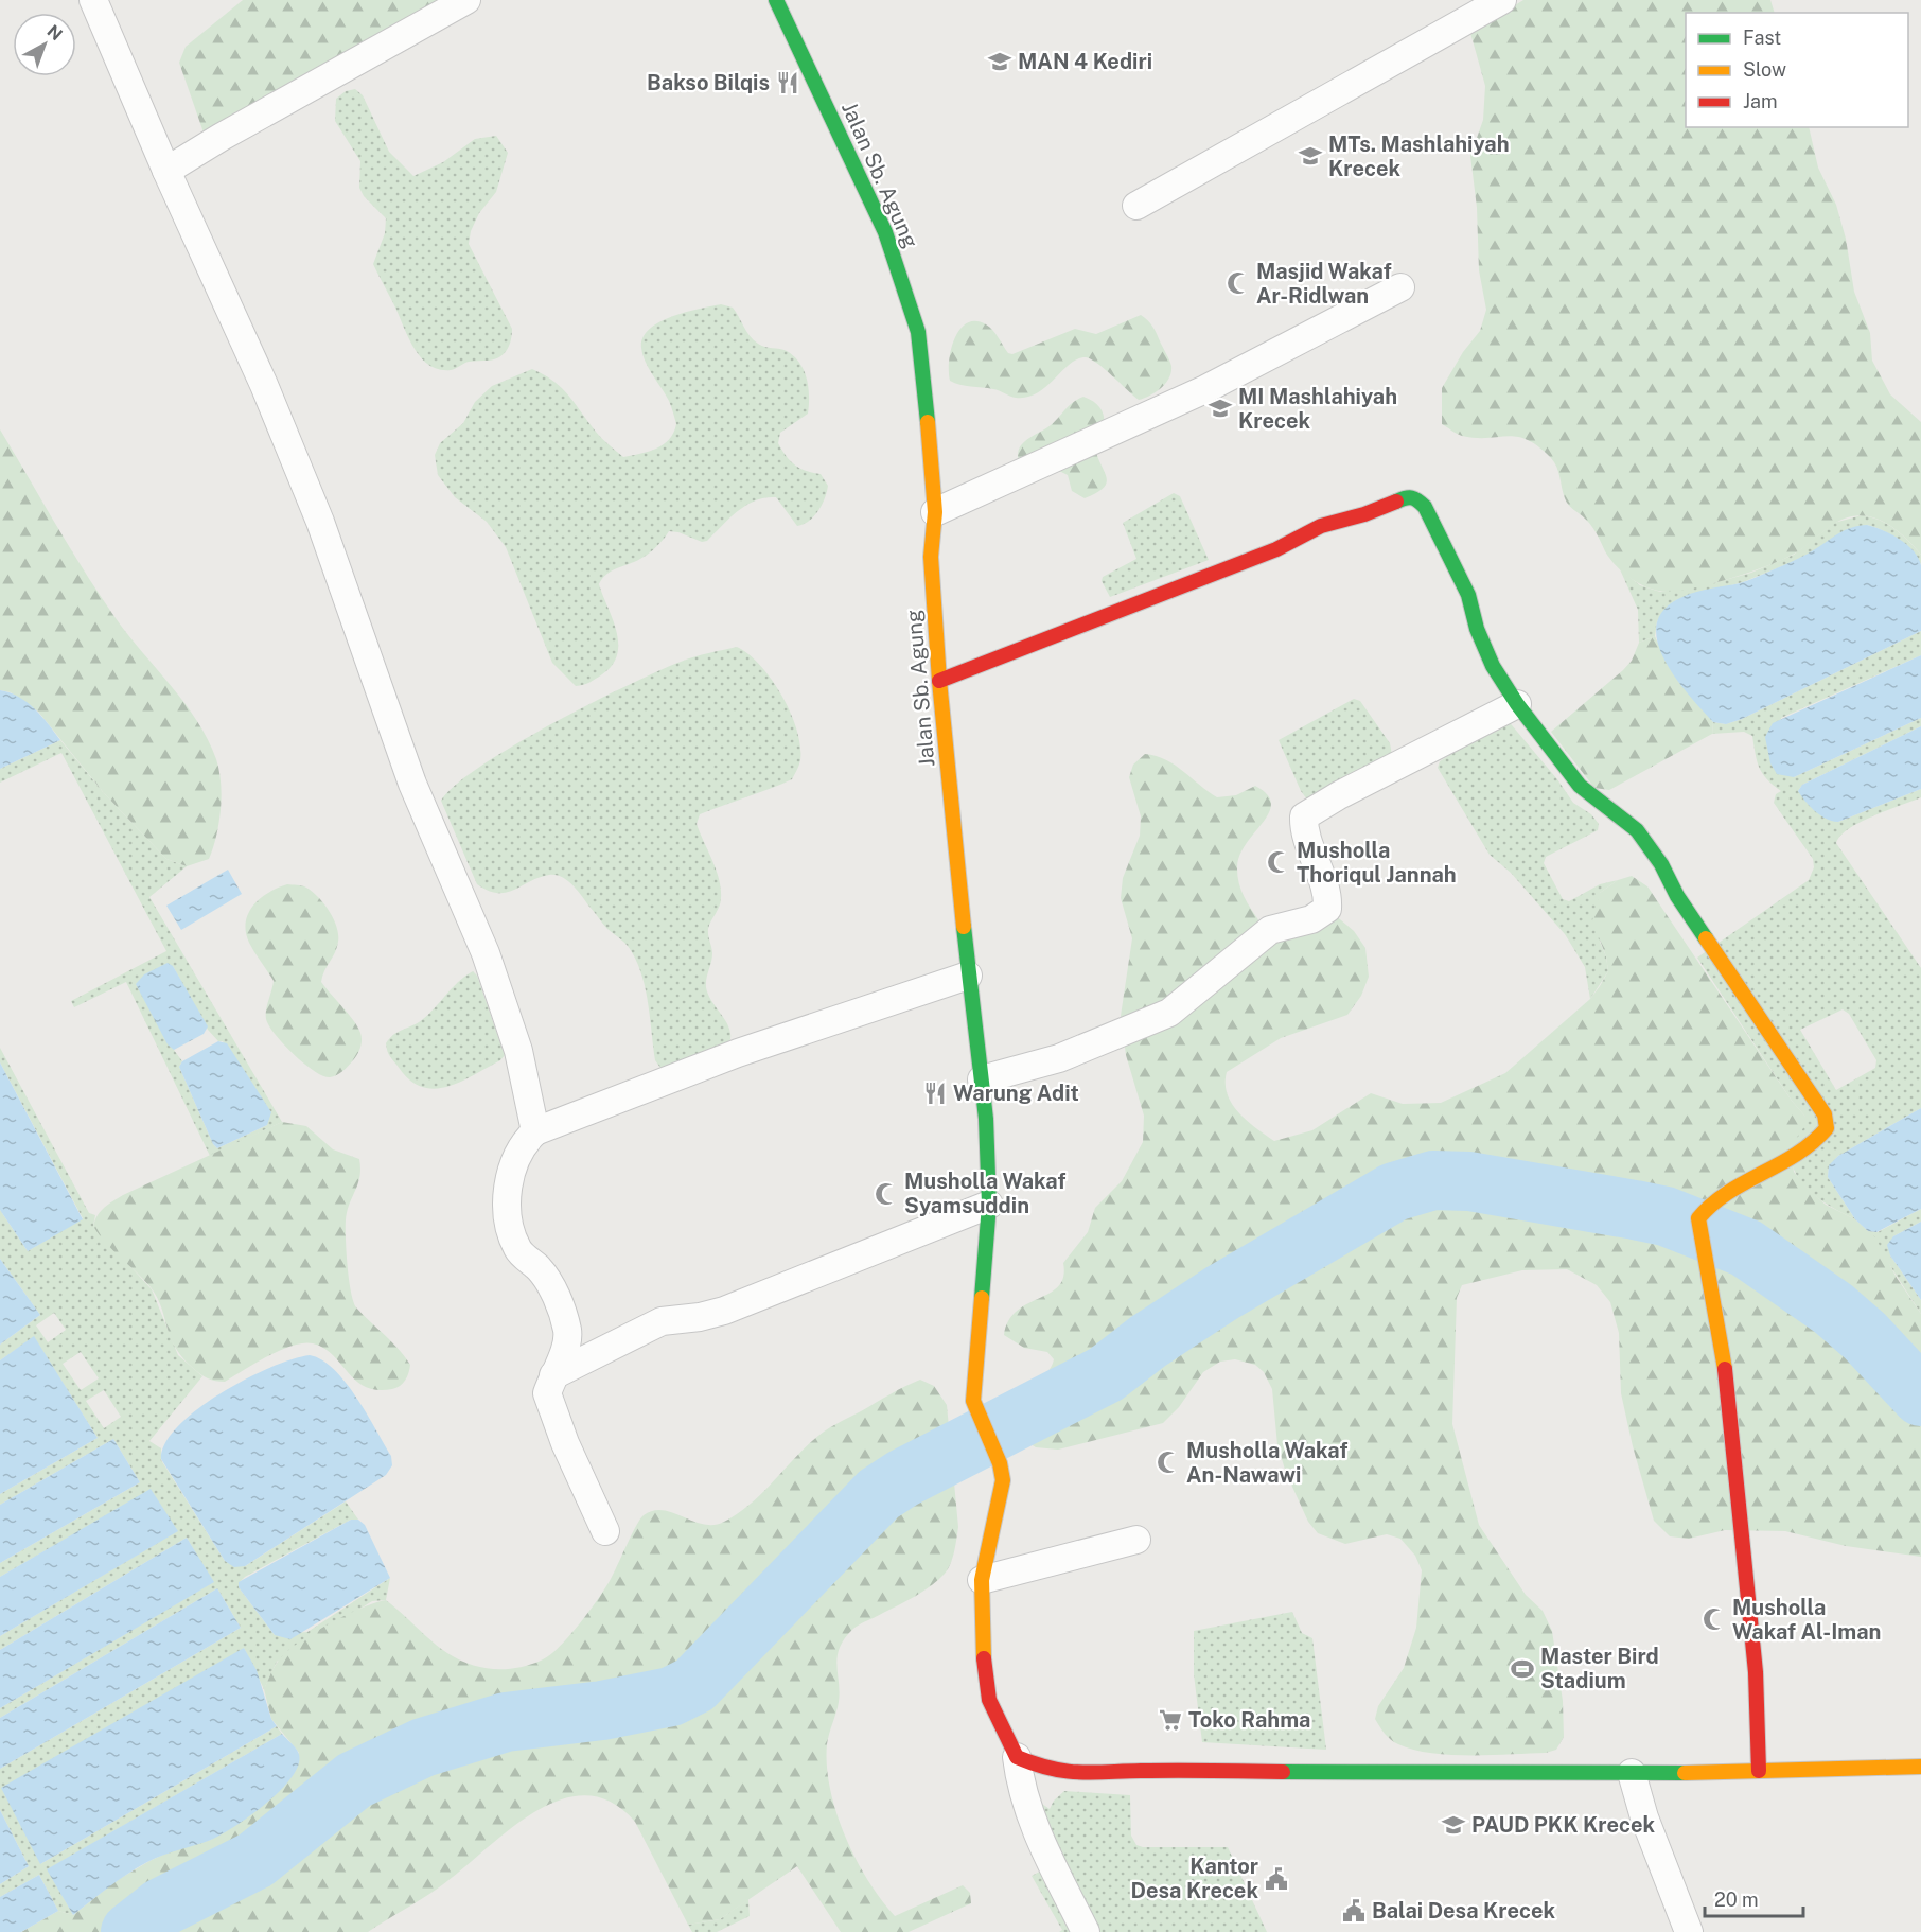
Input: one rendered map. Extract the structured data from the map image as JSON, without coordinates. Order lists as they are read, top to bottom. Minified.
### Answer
{"streets":{"street":["Jalan Sb. Agung"]},"places":{"school or university":["MAN 4 Kediri","MTs. Mashlahiyah Krecek","MI Mashlahiyah Krecek","PAUD PKK Krecek"],"restaurant":["Bakso Bilqis","Warung Adit"],"mosque":["Masjid Wakaf Ar-Ridlwan","Musholla Thoriqul Jannah","Musholla Wakaf Syamsuddin","Musholla Wakaf An-Nawawi","Musholla Wakaf Al-Iman"],"sports":["Master Bird Stadium"],"supermarket":["Toko Rahma"],"public building":["Kantor Desa Krecek","Balai Desa Krecek"]},"legend":["Fast","Slow","Jam"],"scale_bar":"20 m","north":"top right"}
